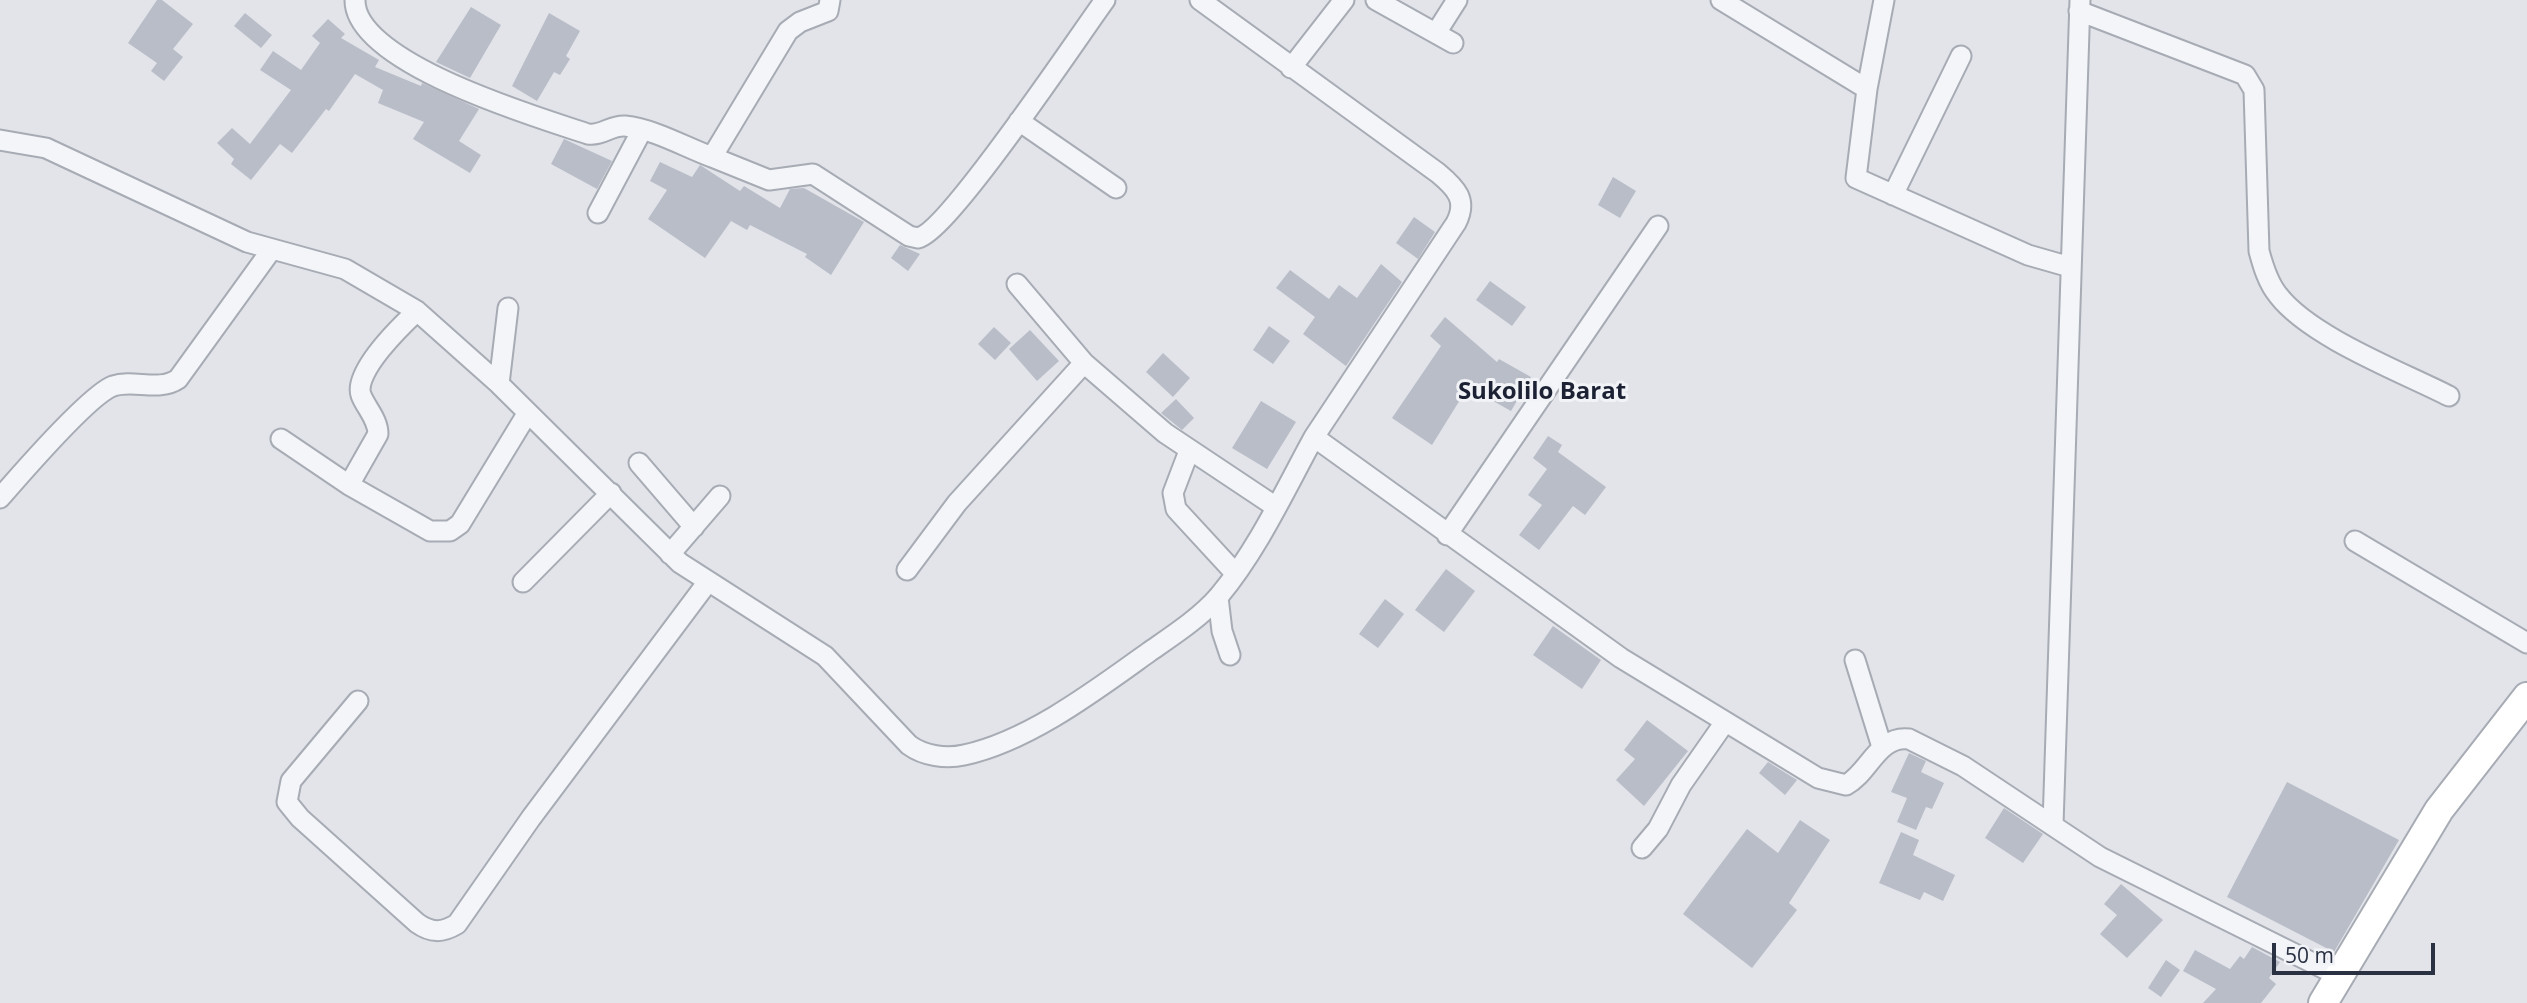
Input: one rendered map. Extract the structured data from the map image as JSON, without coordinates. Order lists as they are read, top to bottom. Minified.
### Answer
{"districts":["Sukolilo Barat"],"scale_bar":"50 m"}
